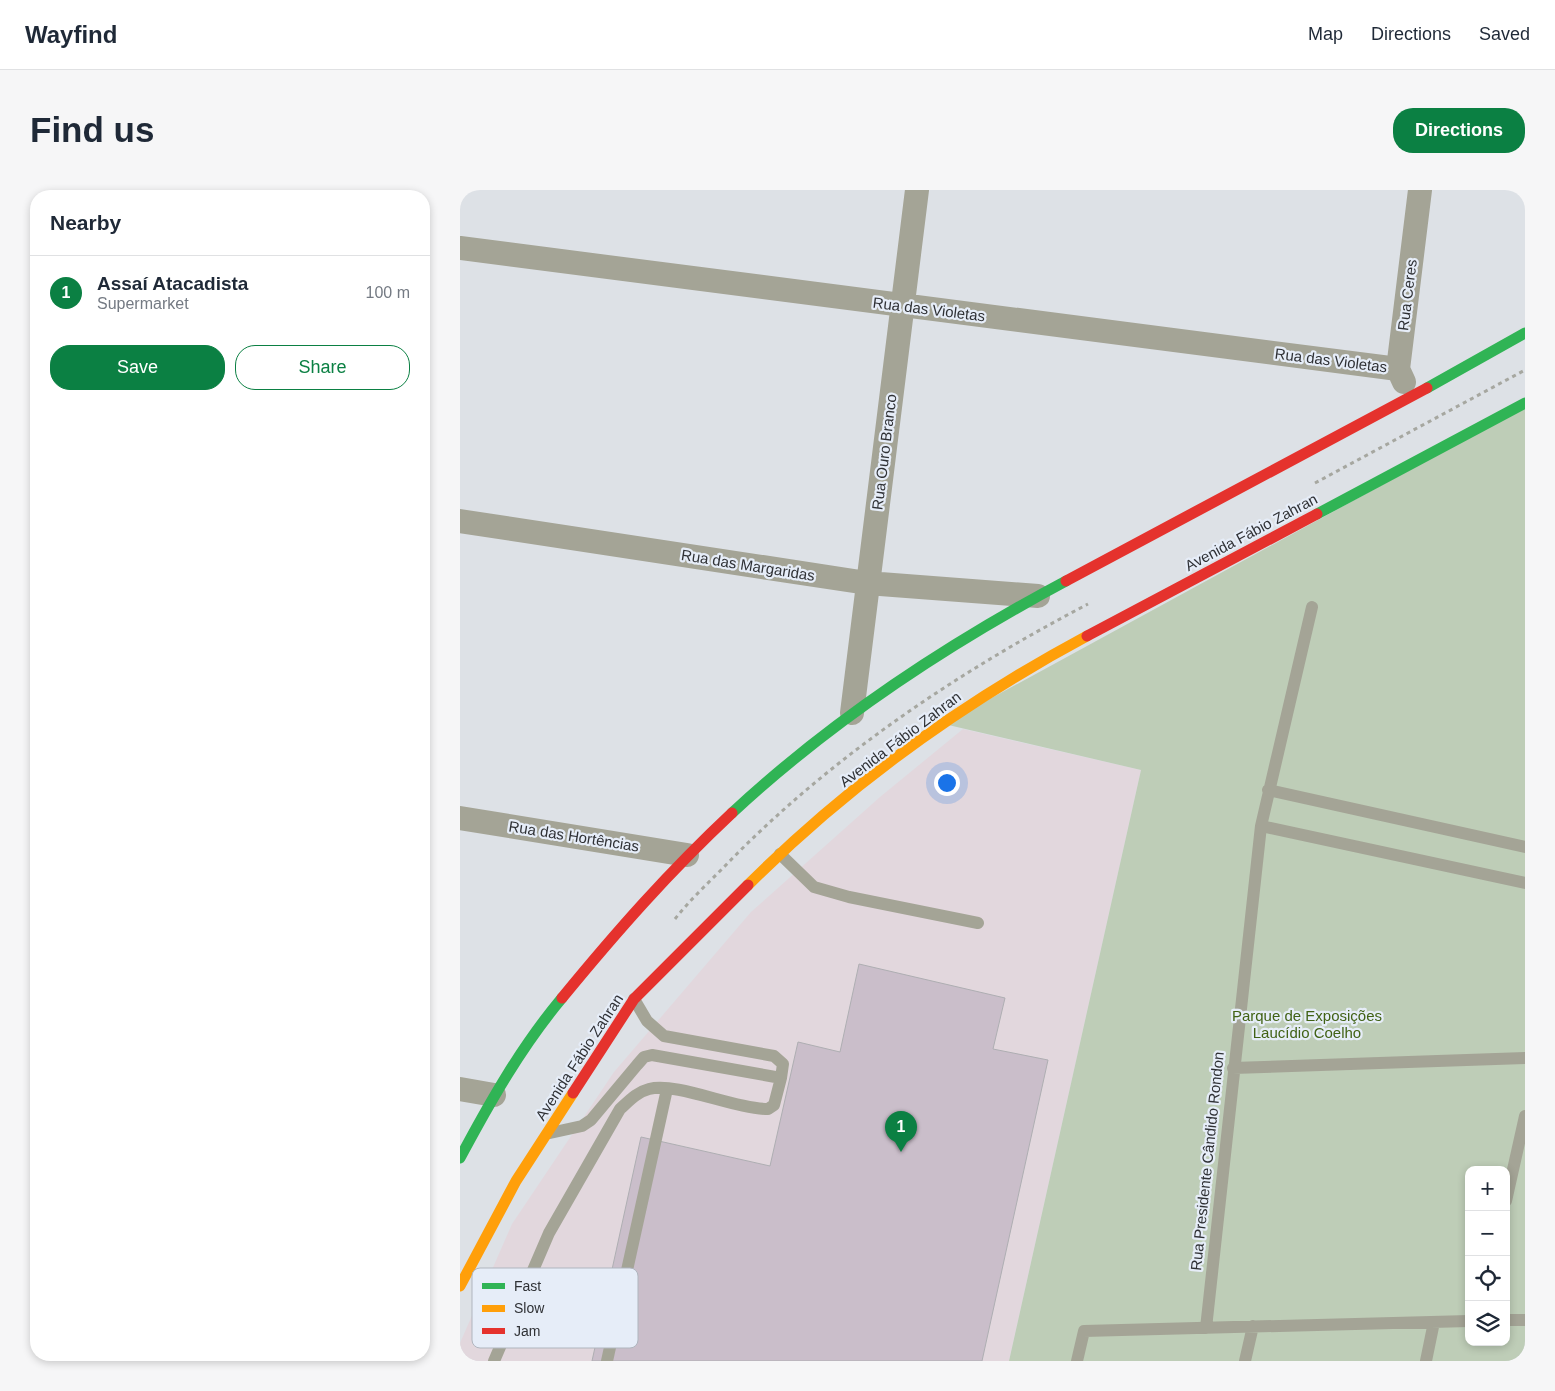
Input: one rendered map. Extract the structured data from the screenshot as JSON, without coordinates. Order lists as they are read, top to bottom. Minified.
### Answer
{"streets":{"main road":["Avenida Fábio Zahran"],"street":["Rua Ceres","Rua das Violetas","Rua Ouro Branco","Rua das Margaridas","Rua das Hortências"],"lane":["Rua Presidente Cândido Rondon"]},"crossings":[["Rua Ceres","Rua das Violetas"],["Rua das Violetas","Rua Ouro Branco"],["Rua Ouro Branco","Rua das Margaridas"]],"parks":["Parque de Exposições Laucídio Coelho"],"legend":["Fast","Slow","Jam"],"page":{"header":"Wayfind","nav":["Map","Directions","Saved"],"buttons":["Directions",["Save","Share"]],"title":"Find us","heading":"Nearby","list":[{"mark":"1","name":"Assaí Atacadista","note":"Supermarket","value":"100 m"}],"pins":"1","map_buttons":["+","−"]}}
